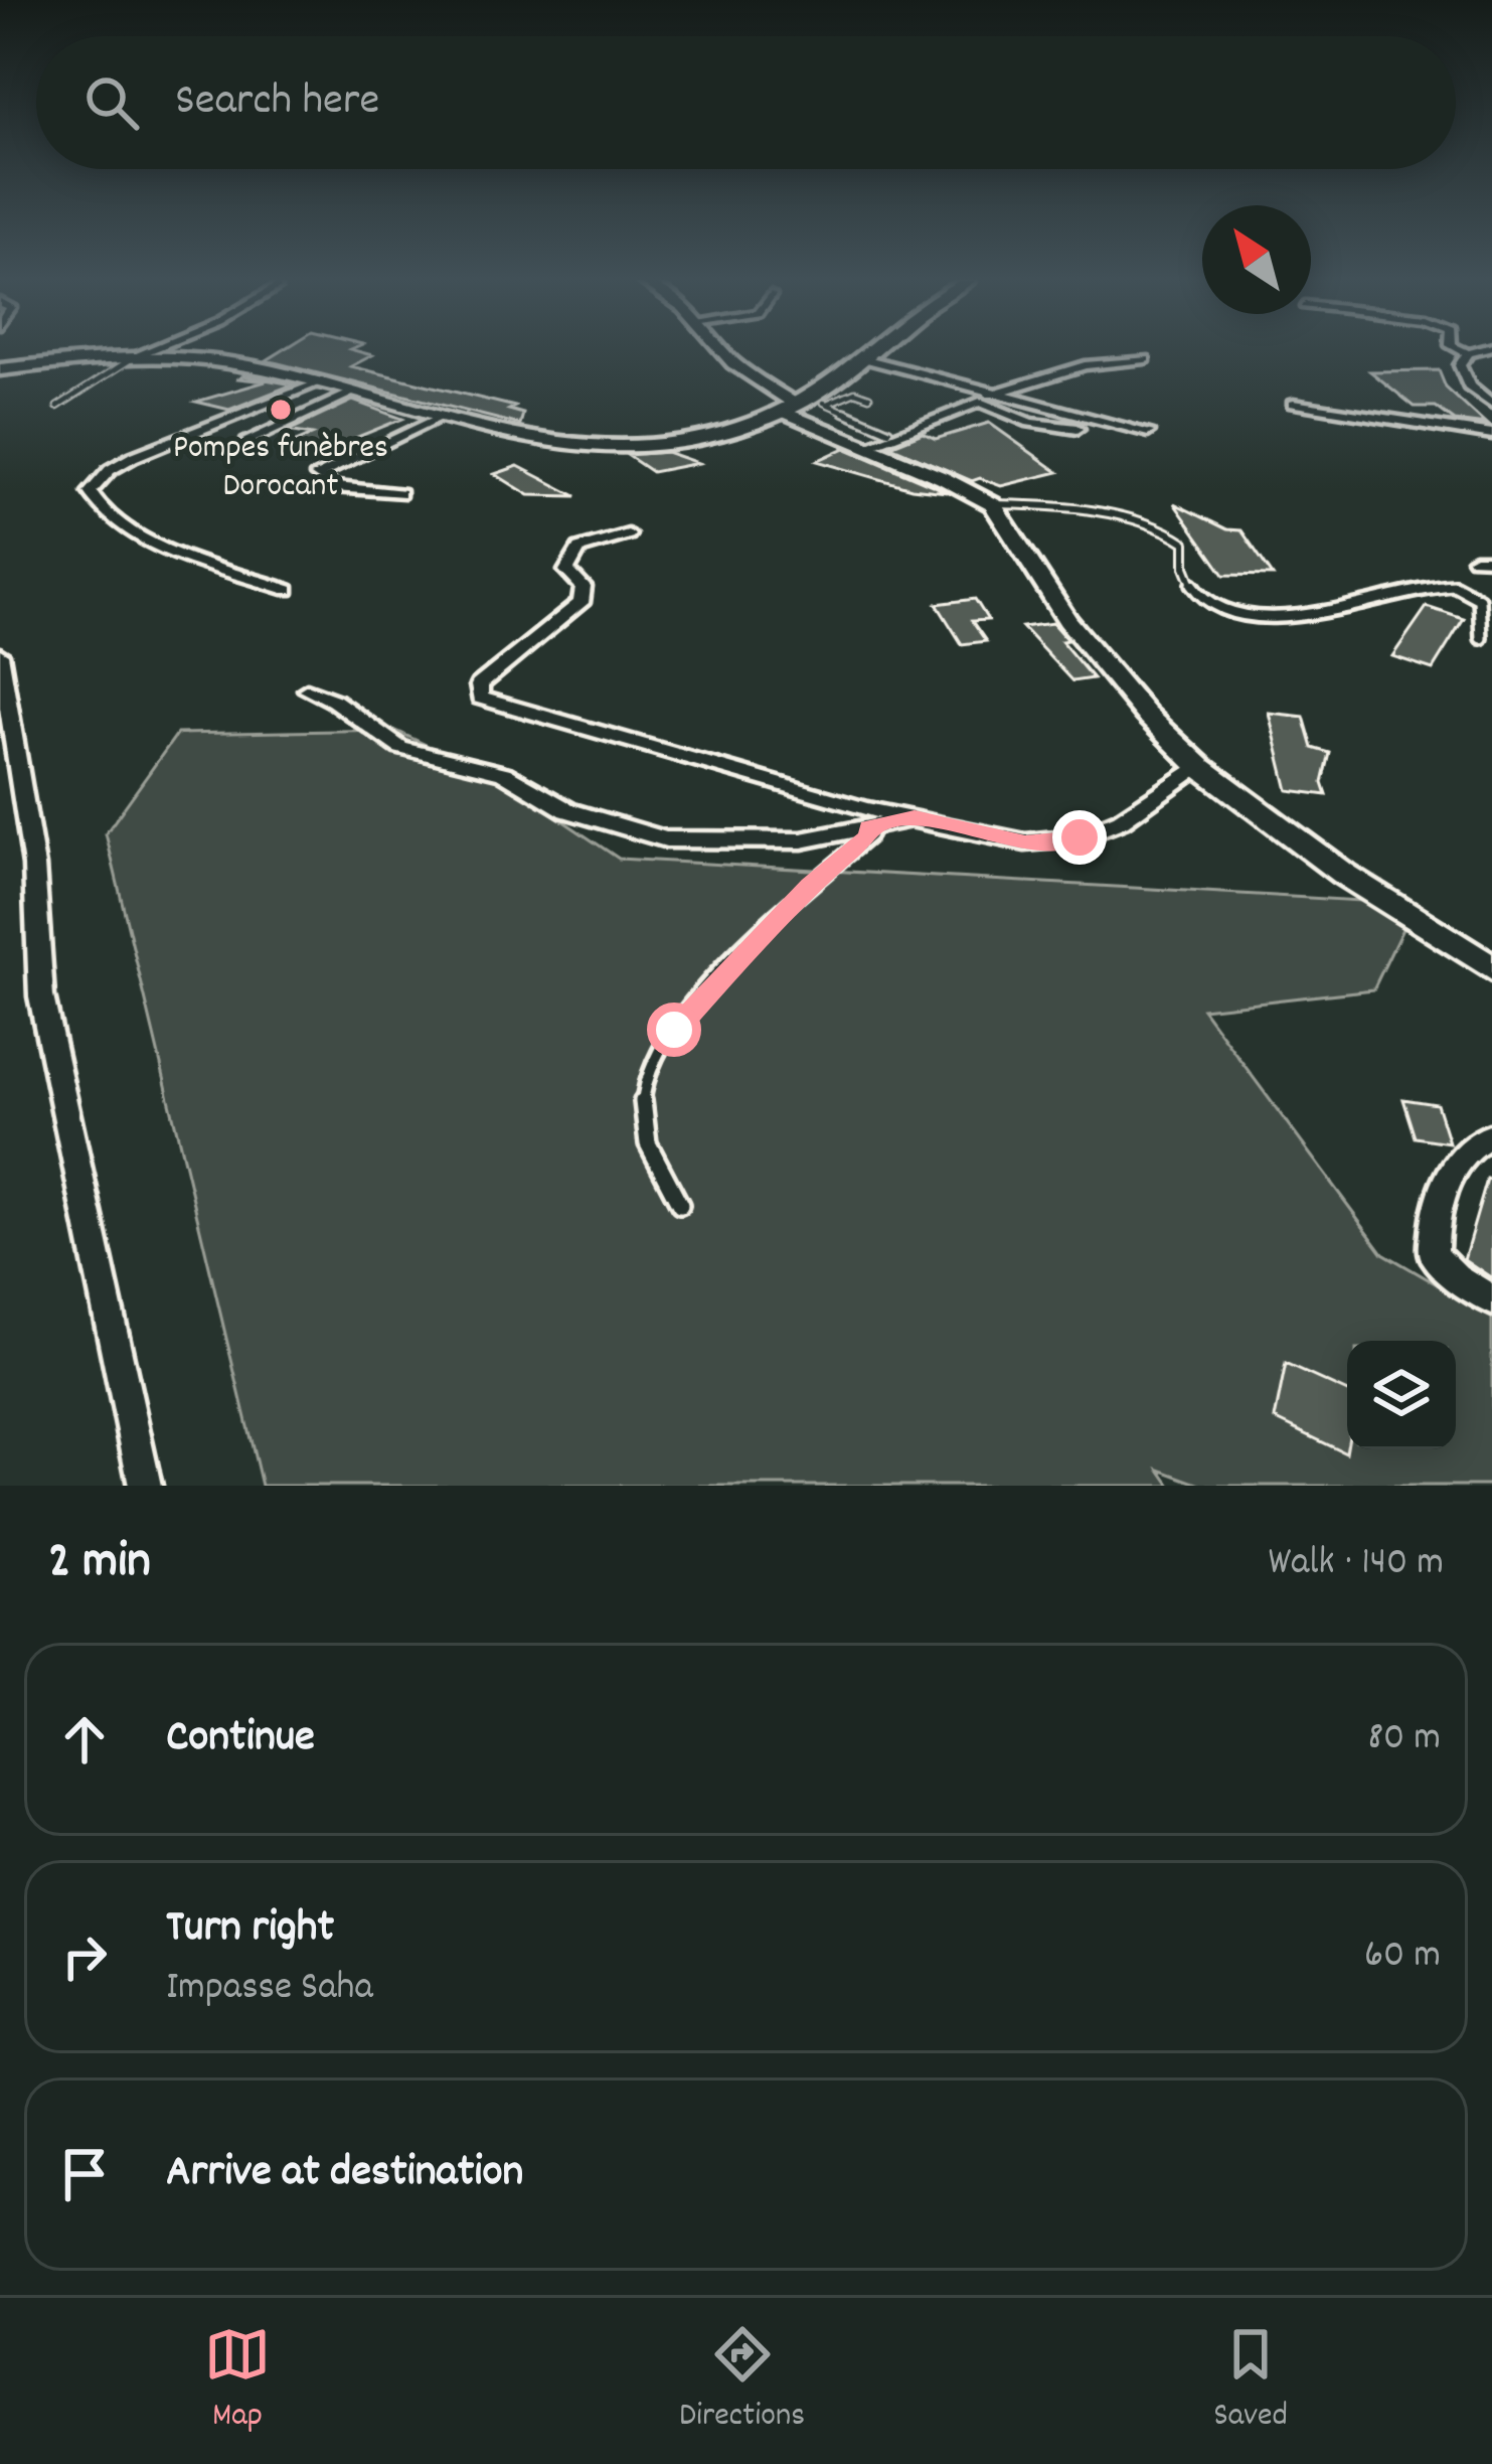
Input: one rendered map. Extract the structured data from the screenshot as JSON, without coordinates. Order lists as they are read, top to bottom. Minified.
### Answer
{"places":["Pompes funèbres Dorocant"],"north":"top left","page":{"search":"Search here","heading":["2 min","Walk · 140 m"],"list":[["Continue","80 m"],["Turn right","Impasse Saha","60 m"],"Arrive at destination"],"nav":["Map","Directions","Saved"]}}
